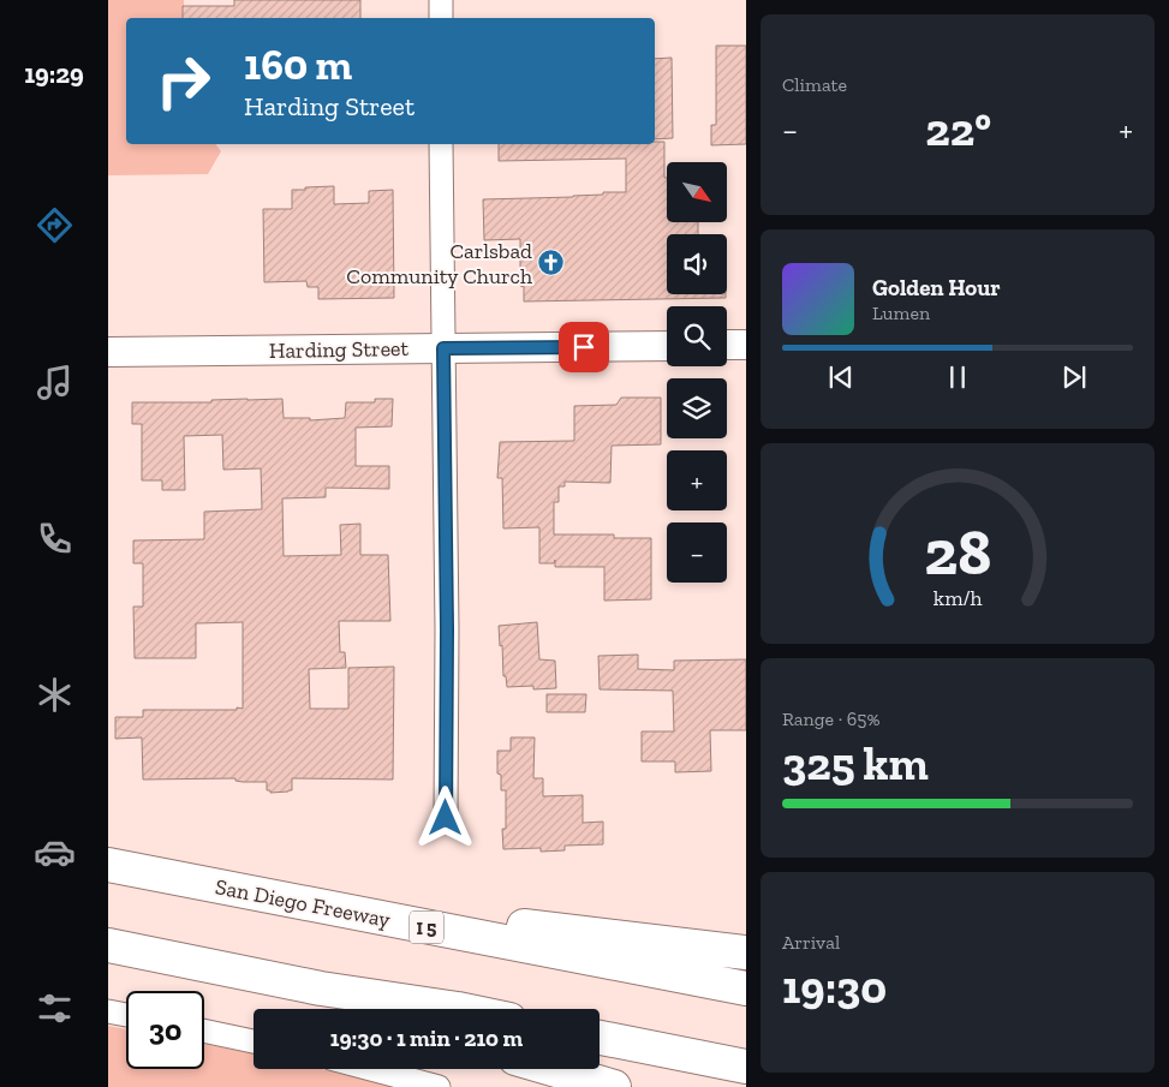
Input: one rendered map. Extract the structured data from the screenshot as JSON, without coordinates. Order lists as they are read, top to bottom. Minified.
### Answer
{"streets":{"highway":["San Diego Freeway","I 5"],"main road":["Harding Street"]},"places":{"church":["Carlsbad Community Church"]},"north":"bottom right","page":{"tabs":"19:29","tile":["Climate",["Range · 65%","325 km"],["Arrival","19:30"]],"turn":["160 m","Harding Street"],"heat":["−","22°","+"],"map_buttons":["+","−"],"song":["Golden Hour","Lumen"],"limit":"30","trip":"19:30 · 1 min · 210 m","gauge":["28","km/h"]}}
